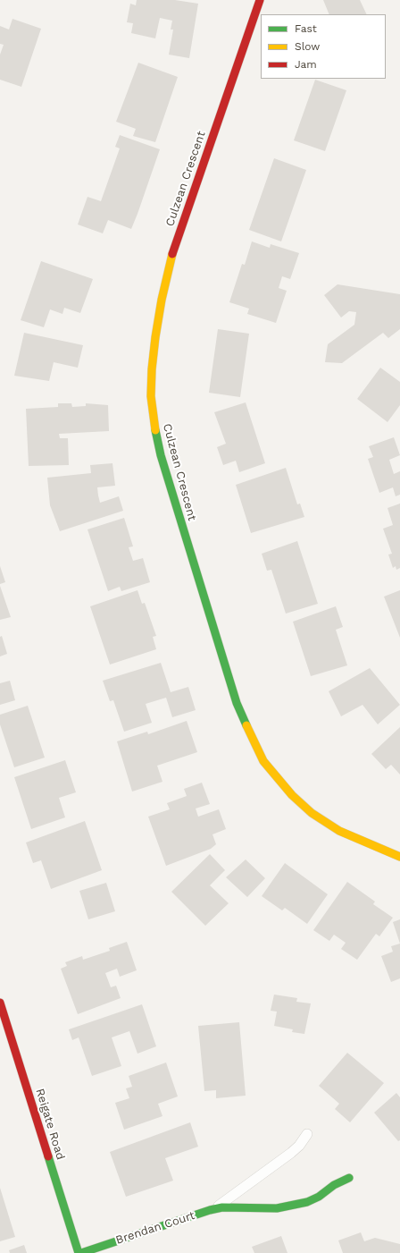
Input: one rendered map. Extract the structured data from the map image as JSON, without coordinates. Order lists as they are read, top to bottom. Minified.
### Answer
{"streets":{"street":["Culzean Crescent","Reigate Road","Brendan Court"]},"legend":["Fast","Slow","Jam"]}
